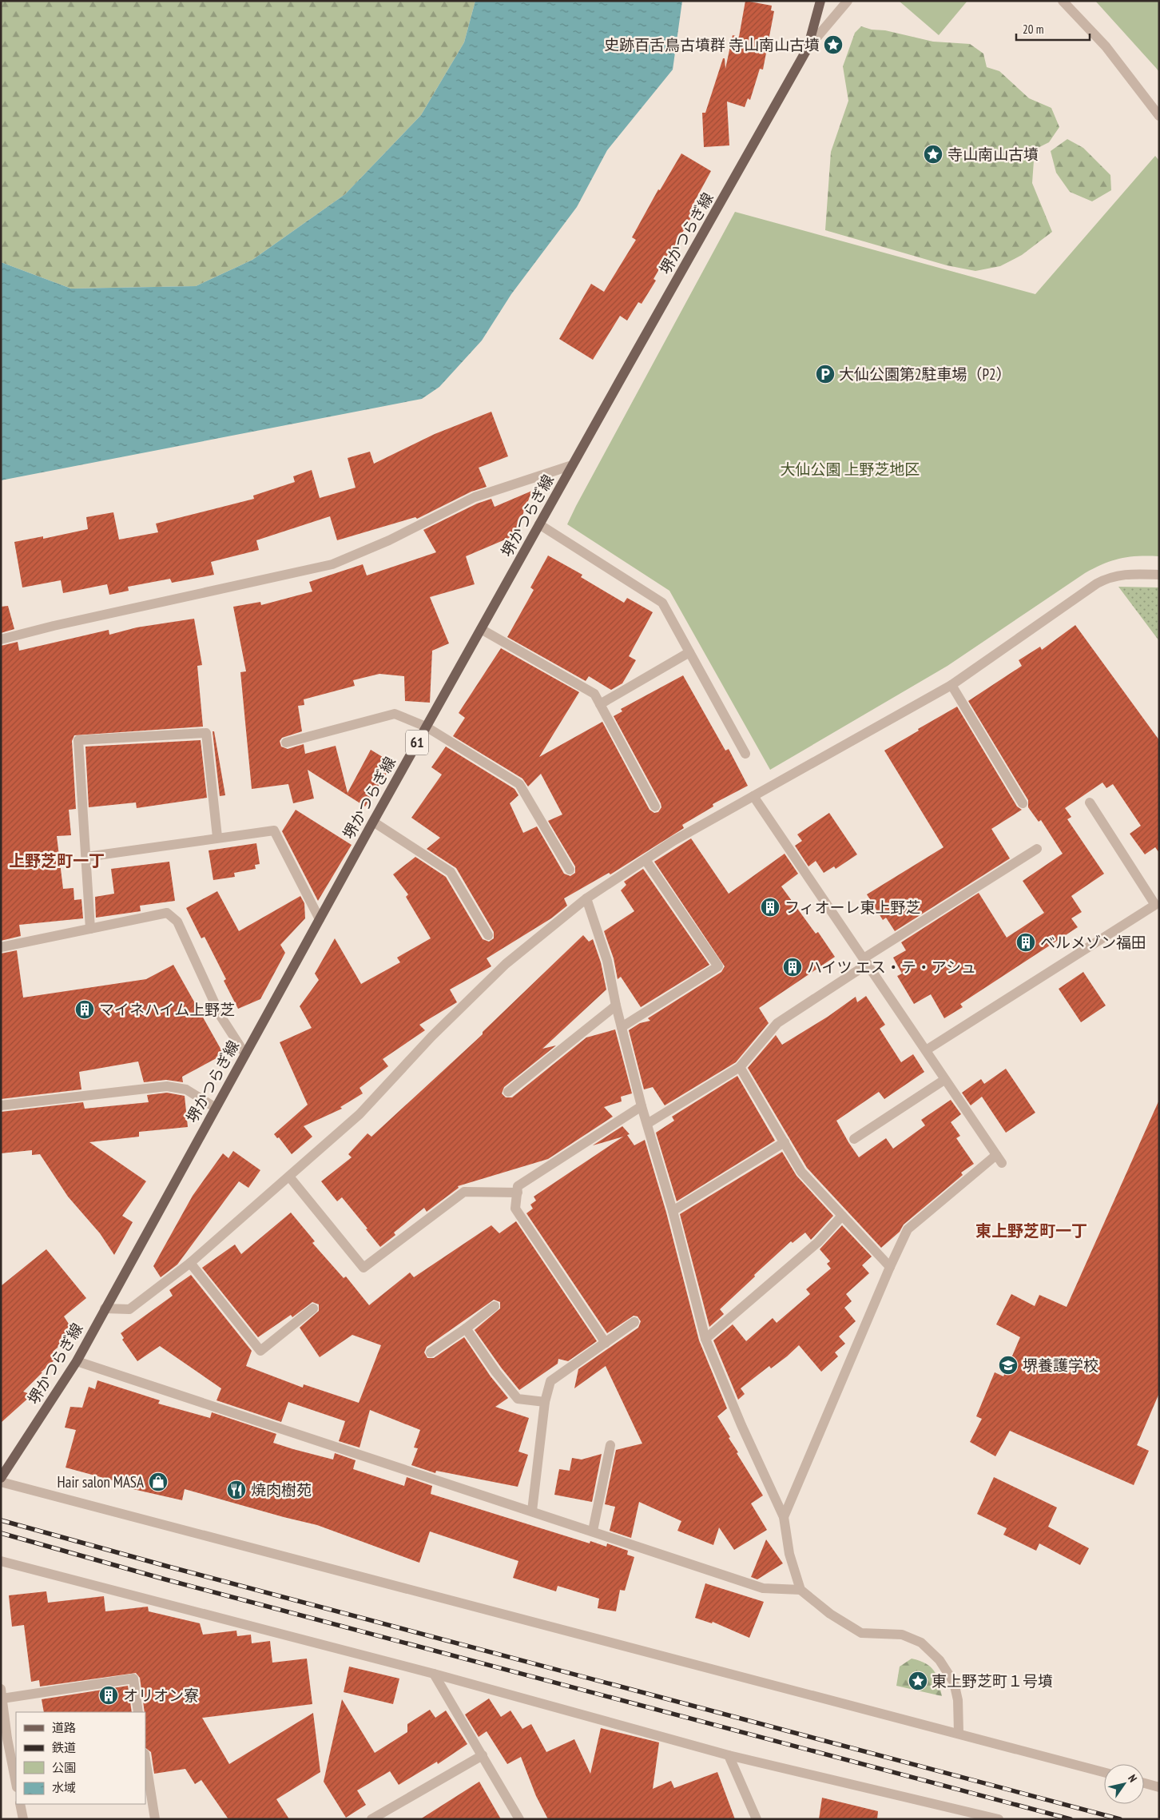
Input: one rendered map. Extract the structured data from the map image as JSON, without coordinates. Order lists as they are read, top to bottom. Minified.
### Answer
{"streets":{"main road":["堺かつらぎ線","61"]},"districts":["上野芝町一丁","東上野芝町一丁"],"parks":["大仙公園 上野芝地区"],"places":{"place":["史跡百舌鳥古墳群 寺山南山古墳","寺山南山古墳","東上野芝町１号墳"],"parking":["大仙公園第2駐車場（P2）"],"building":["フィオーレ東上野芝","ベルメゾン福田","ハイツ エス・テ・アシュ","マイネハイム上野芝","オリオン寮"],"school or university":["堺養護学校"],"shop":["Hair salon MASA"],"restaurant":["焼肉樹苑"]},"legend":["道路","鉄道","公園","水域"],"scale_bar":"20 m","north":"top right"}
